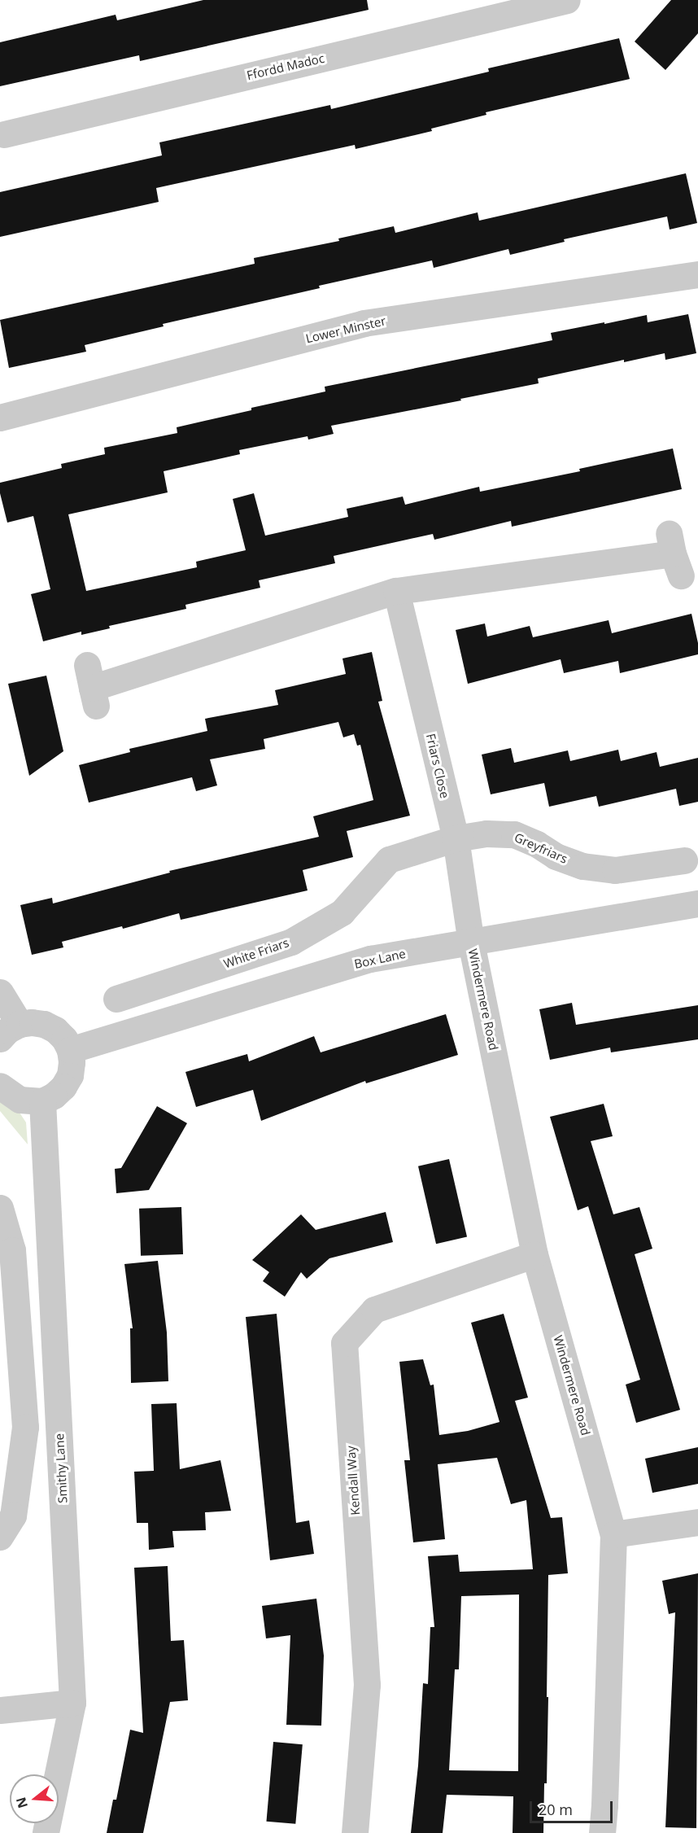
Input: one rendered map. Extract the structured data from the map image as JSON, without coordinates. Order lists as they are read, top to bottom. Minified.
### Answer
{"streets":{"street":["Ffordd Madoc","Lower Minster","Friars Close","Greyfriars","White Friars","Box Lane","Windermere Road","Smithy Lane","Kendall Way"]},"crossings":[["Friars Close","Greyfriars"],["Friars Close","White Friars"],["Friars Close","Box Lane"],["Friars Close","Windermere Road"],["Greyfriars","White Friars"],["Box Lane","Windermere Road"],["Windermere Road","Kendall Way"]],"scale_bar":"20 m","north":"left"}
